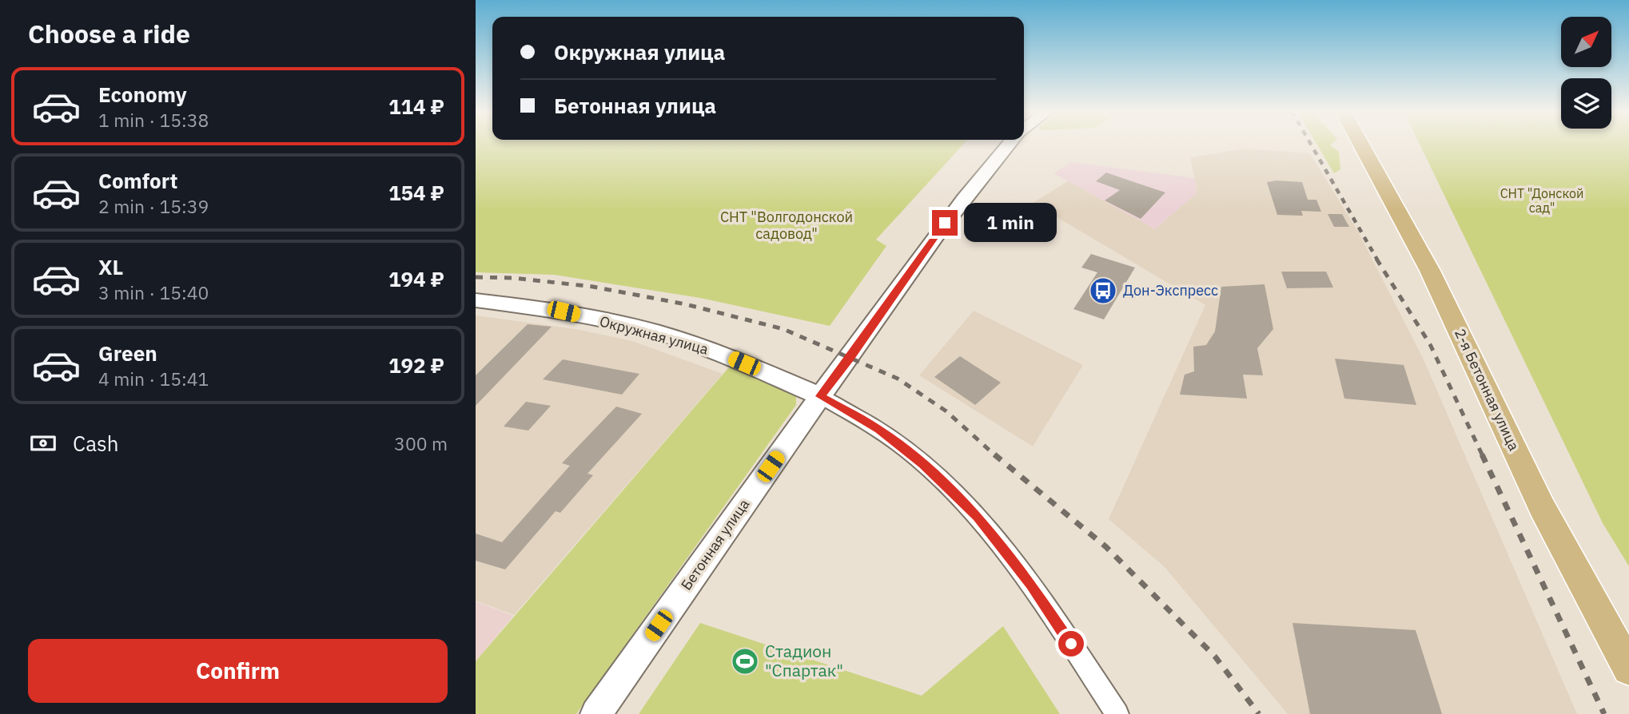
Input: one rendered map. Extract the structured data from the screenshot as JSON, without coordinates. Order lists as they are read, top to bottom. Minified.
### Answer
{"streets":{"main road":["Окружная улица","2-я Бетонная улица","Бетонная улица"]},"crossings":[["Окружная улица","Бетонная улица"]],"parks":["СНТ \"Донской сад\"","СНТ \"Волгодонской садовод\""],"places":{"bus stop":["Дон-Экспресс"],"sports":["Стадион \"Спартак\""]},"north":"top right","page":{"heading":"Choose a ride","banner":["Окружная улица","Бетонная улица"],"list":[{"name":"Economy","note":"1 min · 15:38","value":"114 ₽"},{"name":"Comfort","note":"2 min · 15:39","value":"154 ₽"},{"name":"XL","note":"3 min · 15:40","value":"194 ₽"},{"name":"Green","note":"4 min · 15:41","value":"192 ₽"}],"bubble":"1 min","pay":["Cash","300 m"],"buttons":"Confirm"}}
